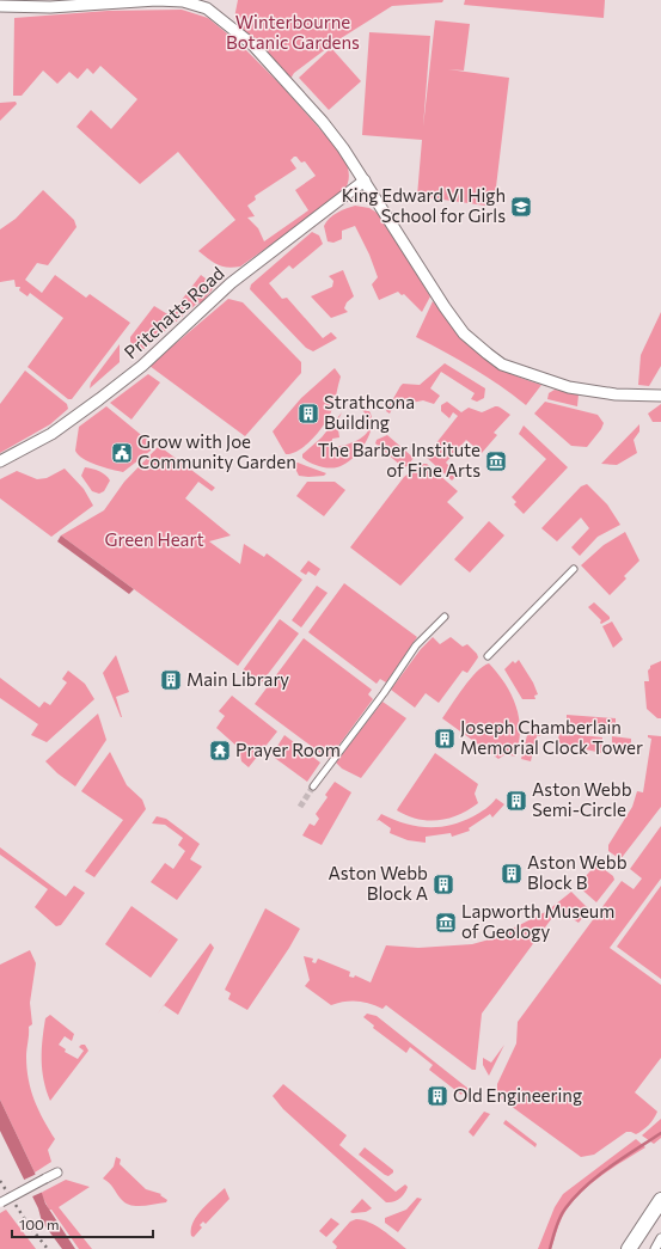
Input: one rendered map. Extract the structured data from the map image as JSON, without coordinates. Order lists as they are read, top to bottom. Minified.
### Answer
{"streets":{"street":["Pritchatts Road"]},"parks":["Winterbourne Botanic Gardens","Green Heart"],"places":{"school or university":["King Edward VI High School for Girls"],"building":["Strathcona Building","Main Library","Joseph Chamberlain Memorial Clock Tower","Aston Webb Semi-Circle","Aston Webb Block B","Aston Webb Block A","Old Engineering"],"public building":["Grow with Joe Community Garden"],"museum":["The Barber Institute of Fine Arts","Lapworth Museum of Geology"],"temple":["Prayer Room"]},"scale_bar":"100 m"}
